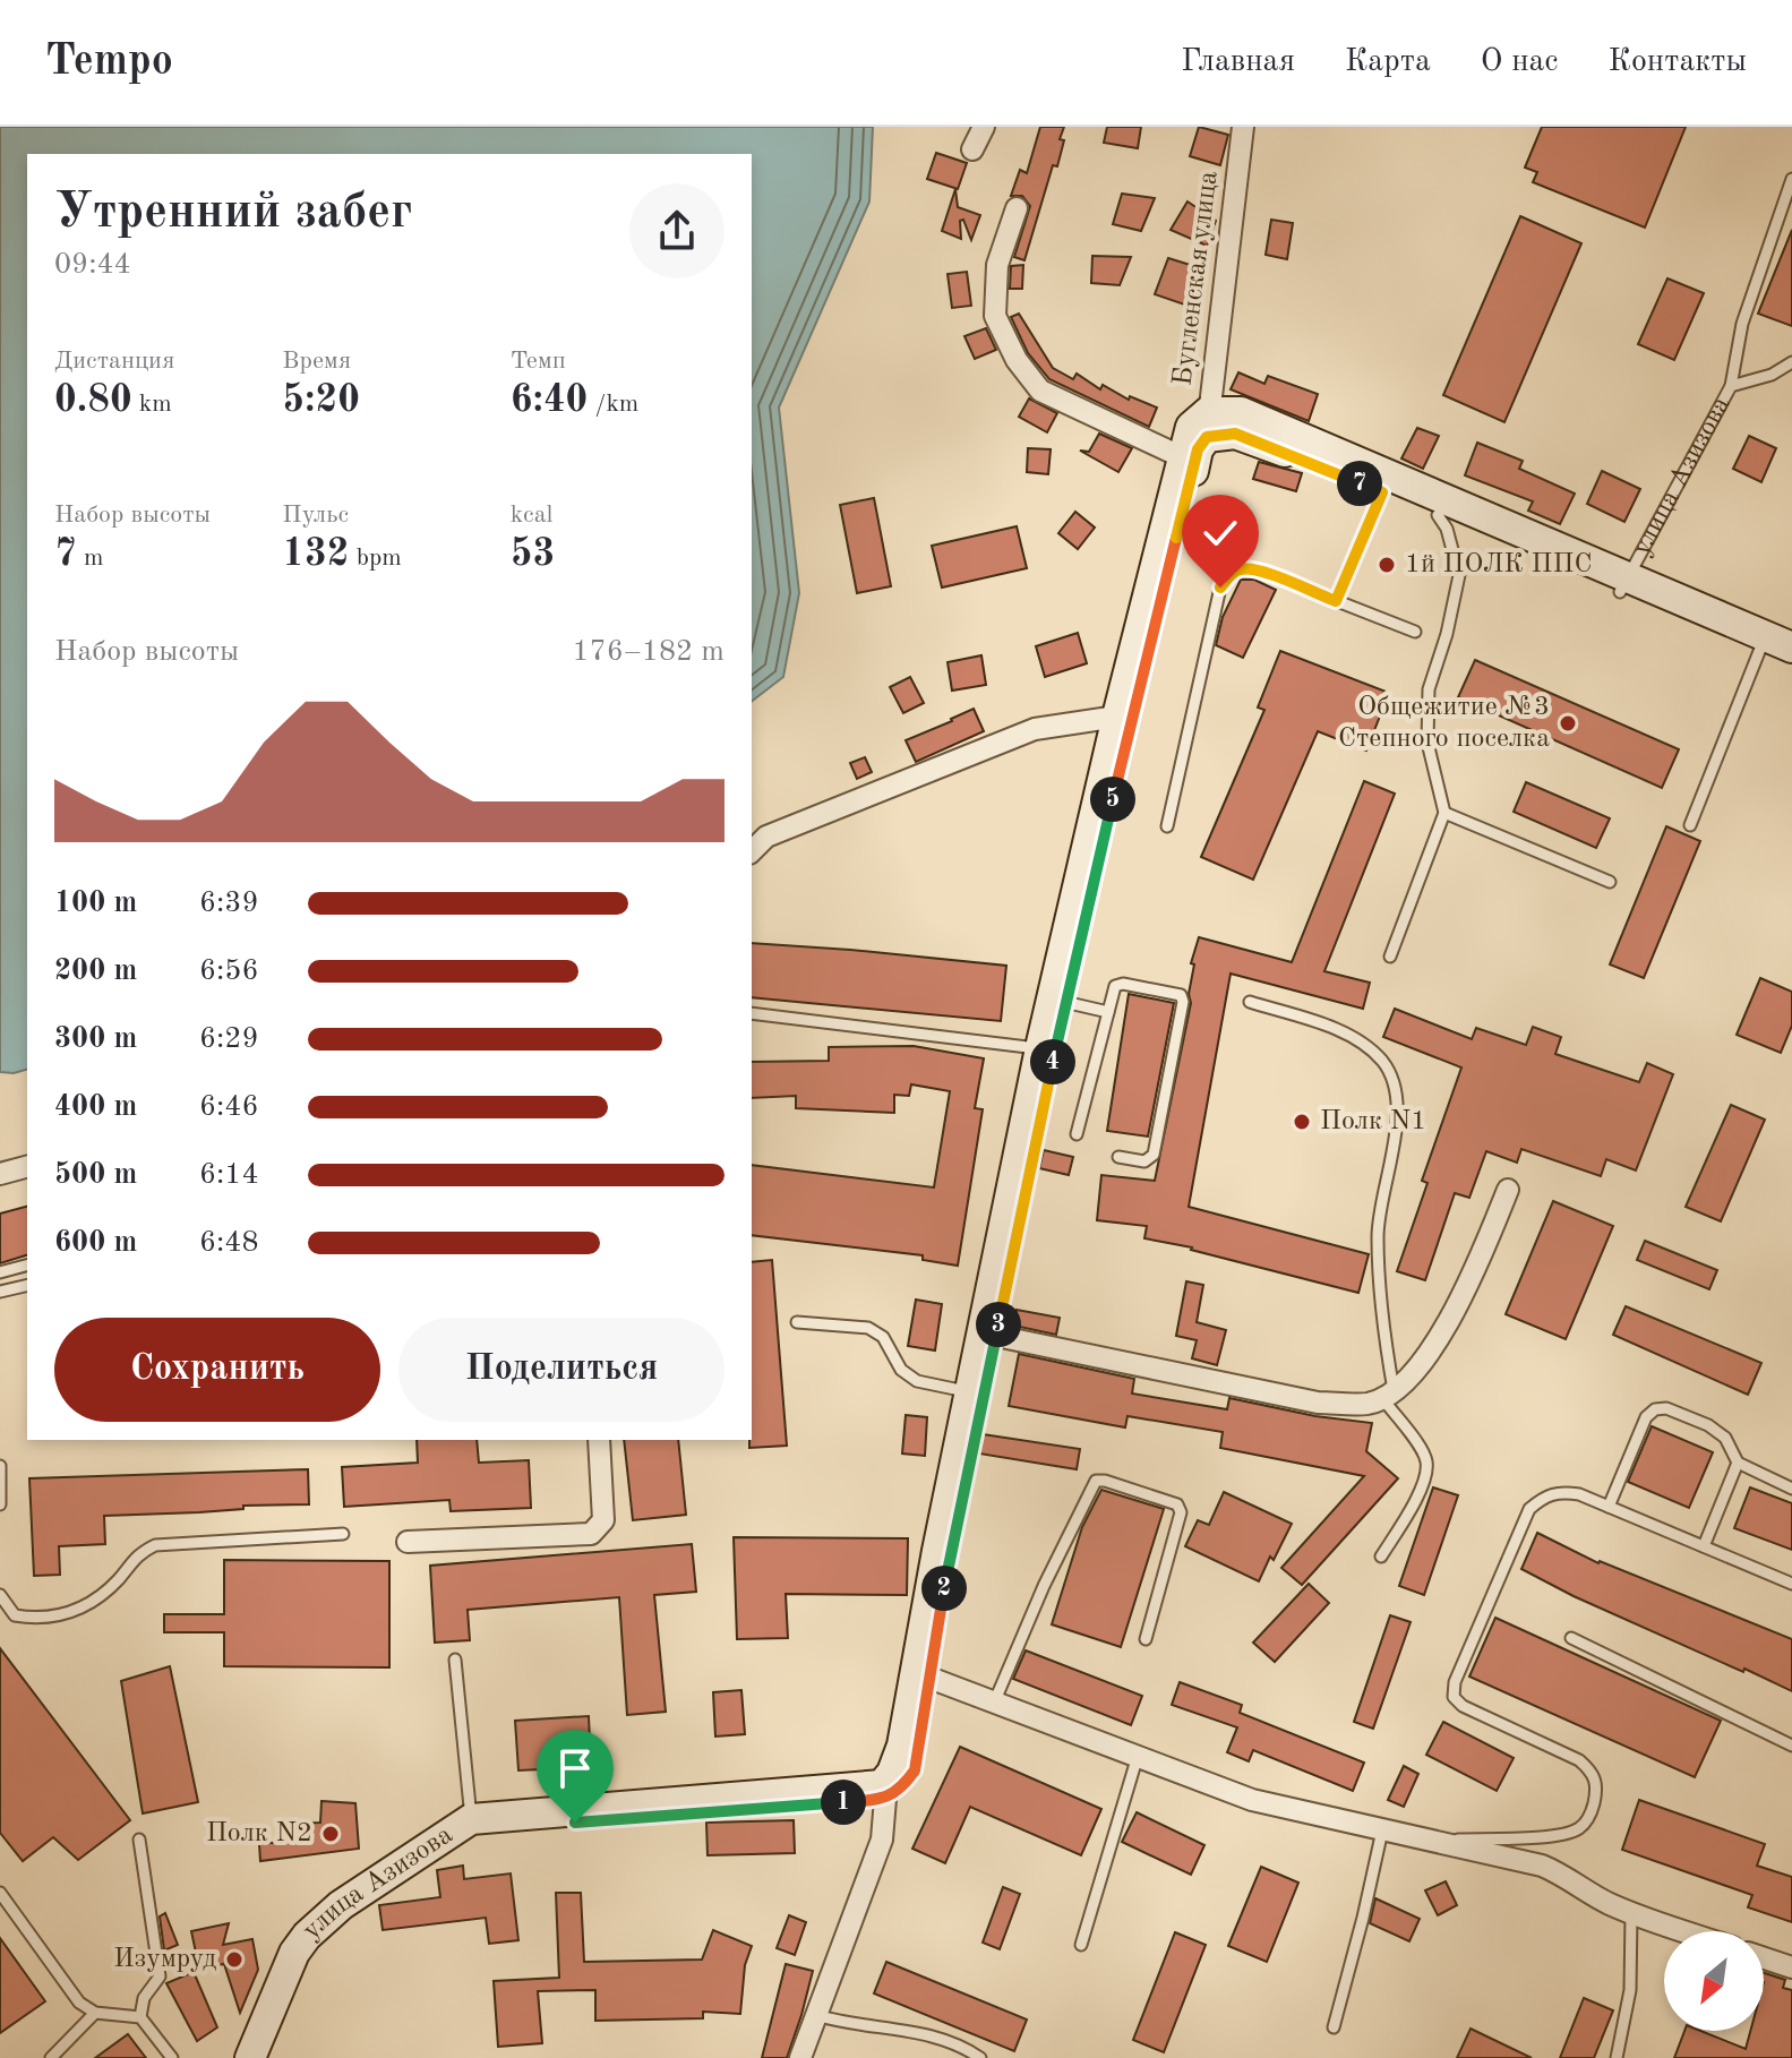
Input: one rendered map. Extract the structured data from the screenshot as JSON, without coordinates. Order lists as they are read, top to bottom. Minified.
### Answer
{"streets":{"main road":["улица Азизова"],"street":["Бугленская улица"]},"crossings":[["Бугленская улица","улица Азизова"]],"places":["1й ПОЛК ППС","Общежитие №3 Степного поселка","Полк N1","Полк N2","Изумруд"],"north":"bottom left","page":{"header":"Tempo","nav":["Главная","Карта","О нас","Контакты"],"heading":["Утренний забег","09:44"],"stats":[["Дистанция","0.80 km"],["Время","5:20"],["Темп","6:40 /km"],["Набор высоты","7 m"],["Пульс","132 bpm"],["kcal","53"]],"pins":["7","5","4","3","2","1"],"chart":["Набор высоты","176–182 m"],"list":[{"name":"100 m","note":"6:39"},{"name":"200 m","note":"6:56"},{"name":"300 m","note":"6:29"},{"name":"400 m","note":"6:46"},{"name":"500 m","note":"6:14"},{"name":"600 m","note":"6:48"}],"buttons":["Сохранить","Поделиться"]}}
